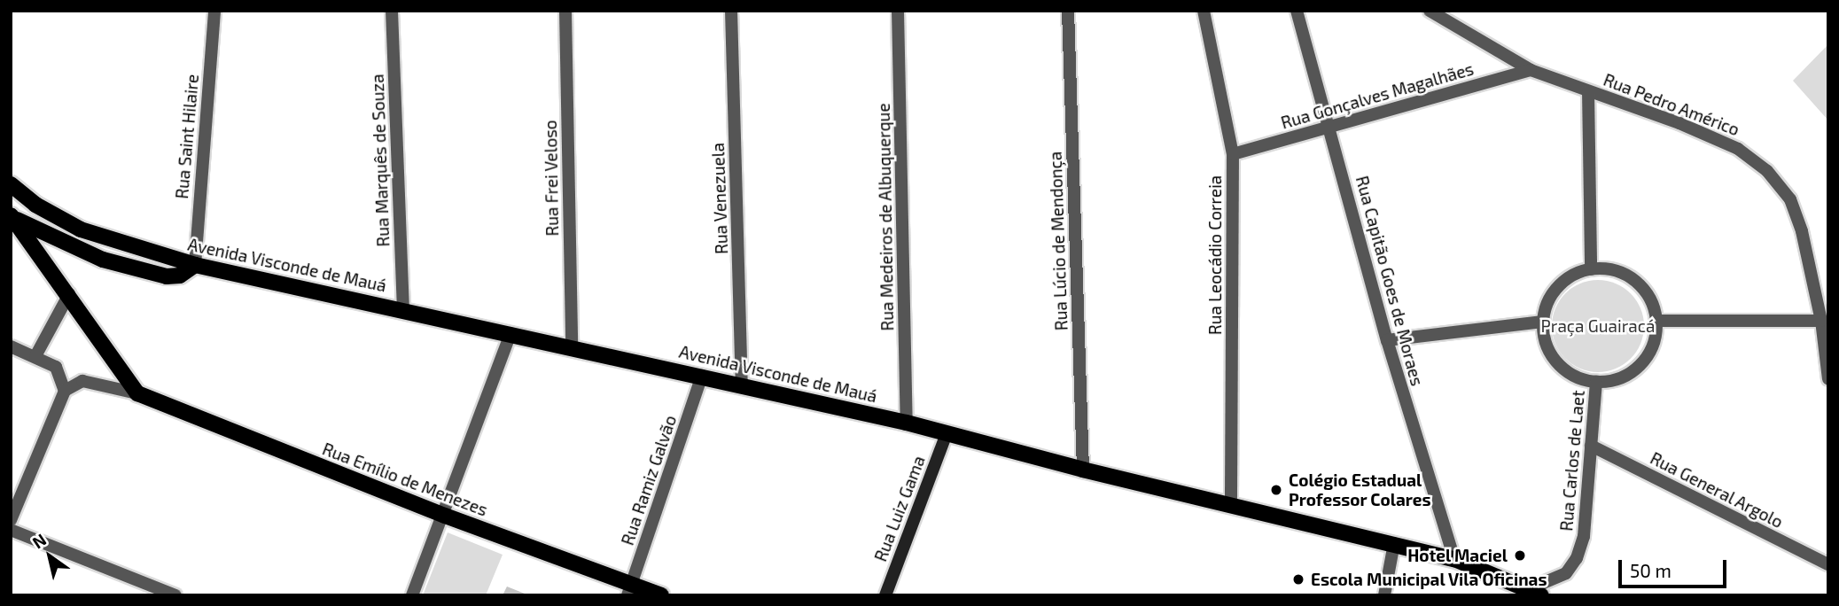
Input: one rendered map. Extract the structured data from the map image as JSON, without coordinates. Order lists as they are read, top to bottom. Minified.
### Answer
{"streets":{"main road":["Avenida Visconde de Mauá","Rua Emílio de Menezes"],"street":["Rua Gonçalves Magalhães","Rua Pedro Américo","Rua Saint Hilaire","Rua Marquês de Souza","Rua Frei Veloso","Rua Venezuela","Rua Medeiros de Albuquerque","Rua Lúcio de Mendonça","Rua Leocádio Correia","Rua Capitão Goes de Moraes","Rua Carlos de Laet","Rua Ramiz Galvão","Rua General Argolo","Rua Luiz Gama"]},"crossings":[["Rua Gonçalves Magalhães","Rua Pedro Américo"],["Rua Gonçalves Magalhães","Rua Leocádio Correia"],["Rua Gonçalves Magalhães","Rua Capitão Goes de Moraes"],["Rua Saint Hilaire","Avenida Visconde de Mauá"],["Rua Marquês de Souza","Avenida Visconde de Mauá"],["Rua Frei Veloso","Avenida Visconde de Mauá"],["Rua Venezuela","Avenida Visconde de Mauá"],["Rua Medeiros de Albuquerque","Avenida Visconde de Mauá"],["Rua Lúcio de Mendonça","Avenida Visconde de Mauá"],["Rua Leocádio Correia","Avenida Visconde de Mauá"],["Avenida Visconde de Mauá","Rua Capitão Goes de Moraes"],["Avenida Visconde de Mauá","Rua Carlos de Laet"],["Avenida Visconde de Mauá","Rua Ramiz Galvão"],["Avenida Visconde de Mauá","Rua Luiz Gama"],["Rua Carlos de Laet","Rua General Argolo"],["Rua Emílio de Menezes","Rua Ramiz Galvão"]],"parks":["Praça Guairacá"],"places":["Colégio Estadual Professor Colares","Hotel Maciel","Escola Municipal Vila Oficinas"],"scale_bar":"50 m","north":"top left"}
